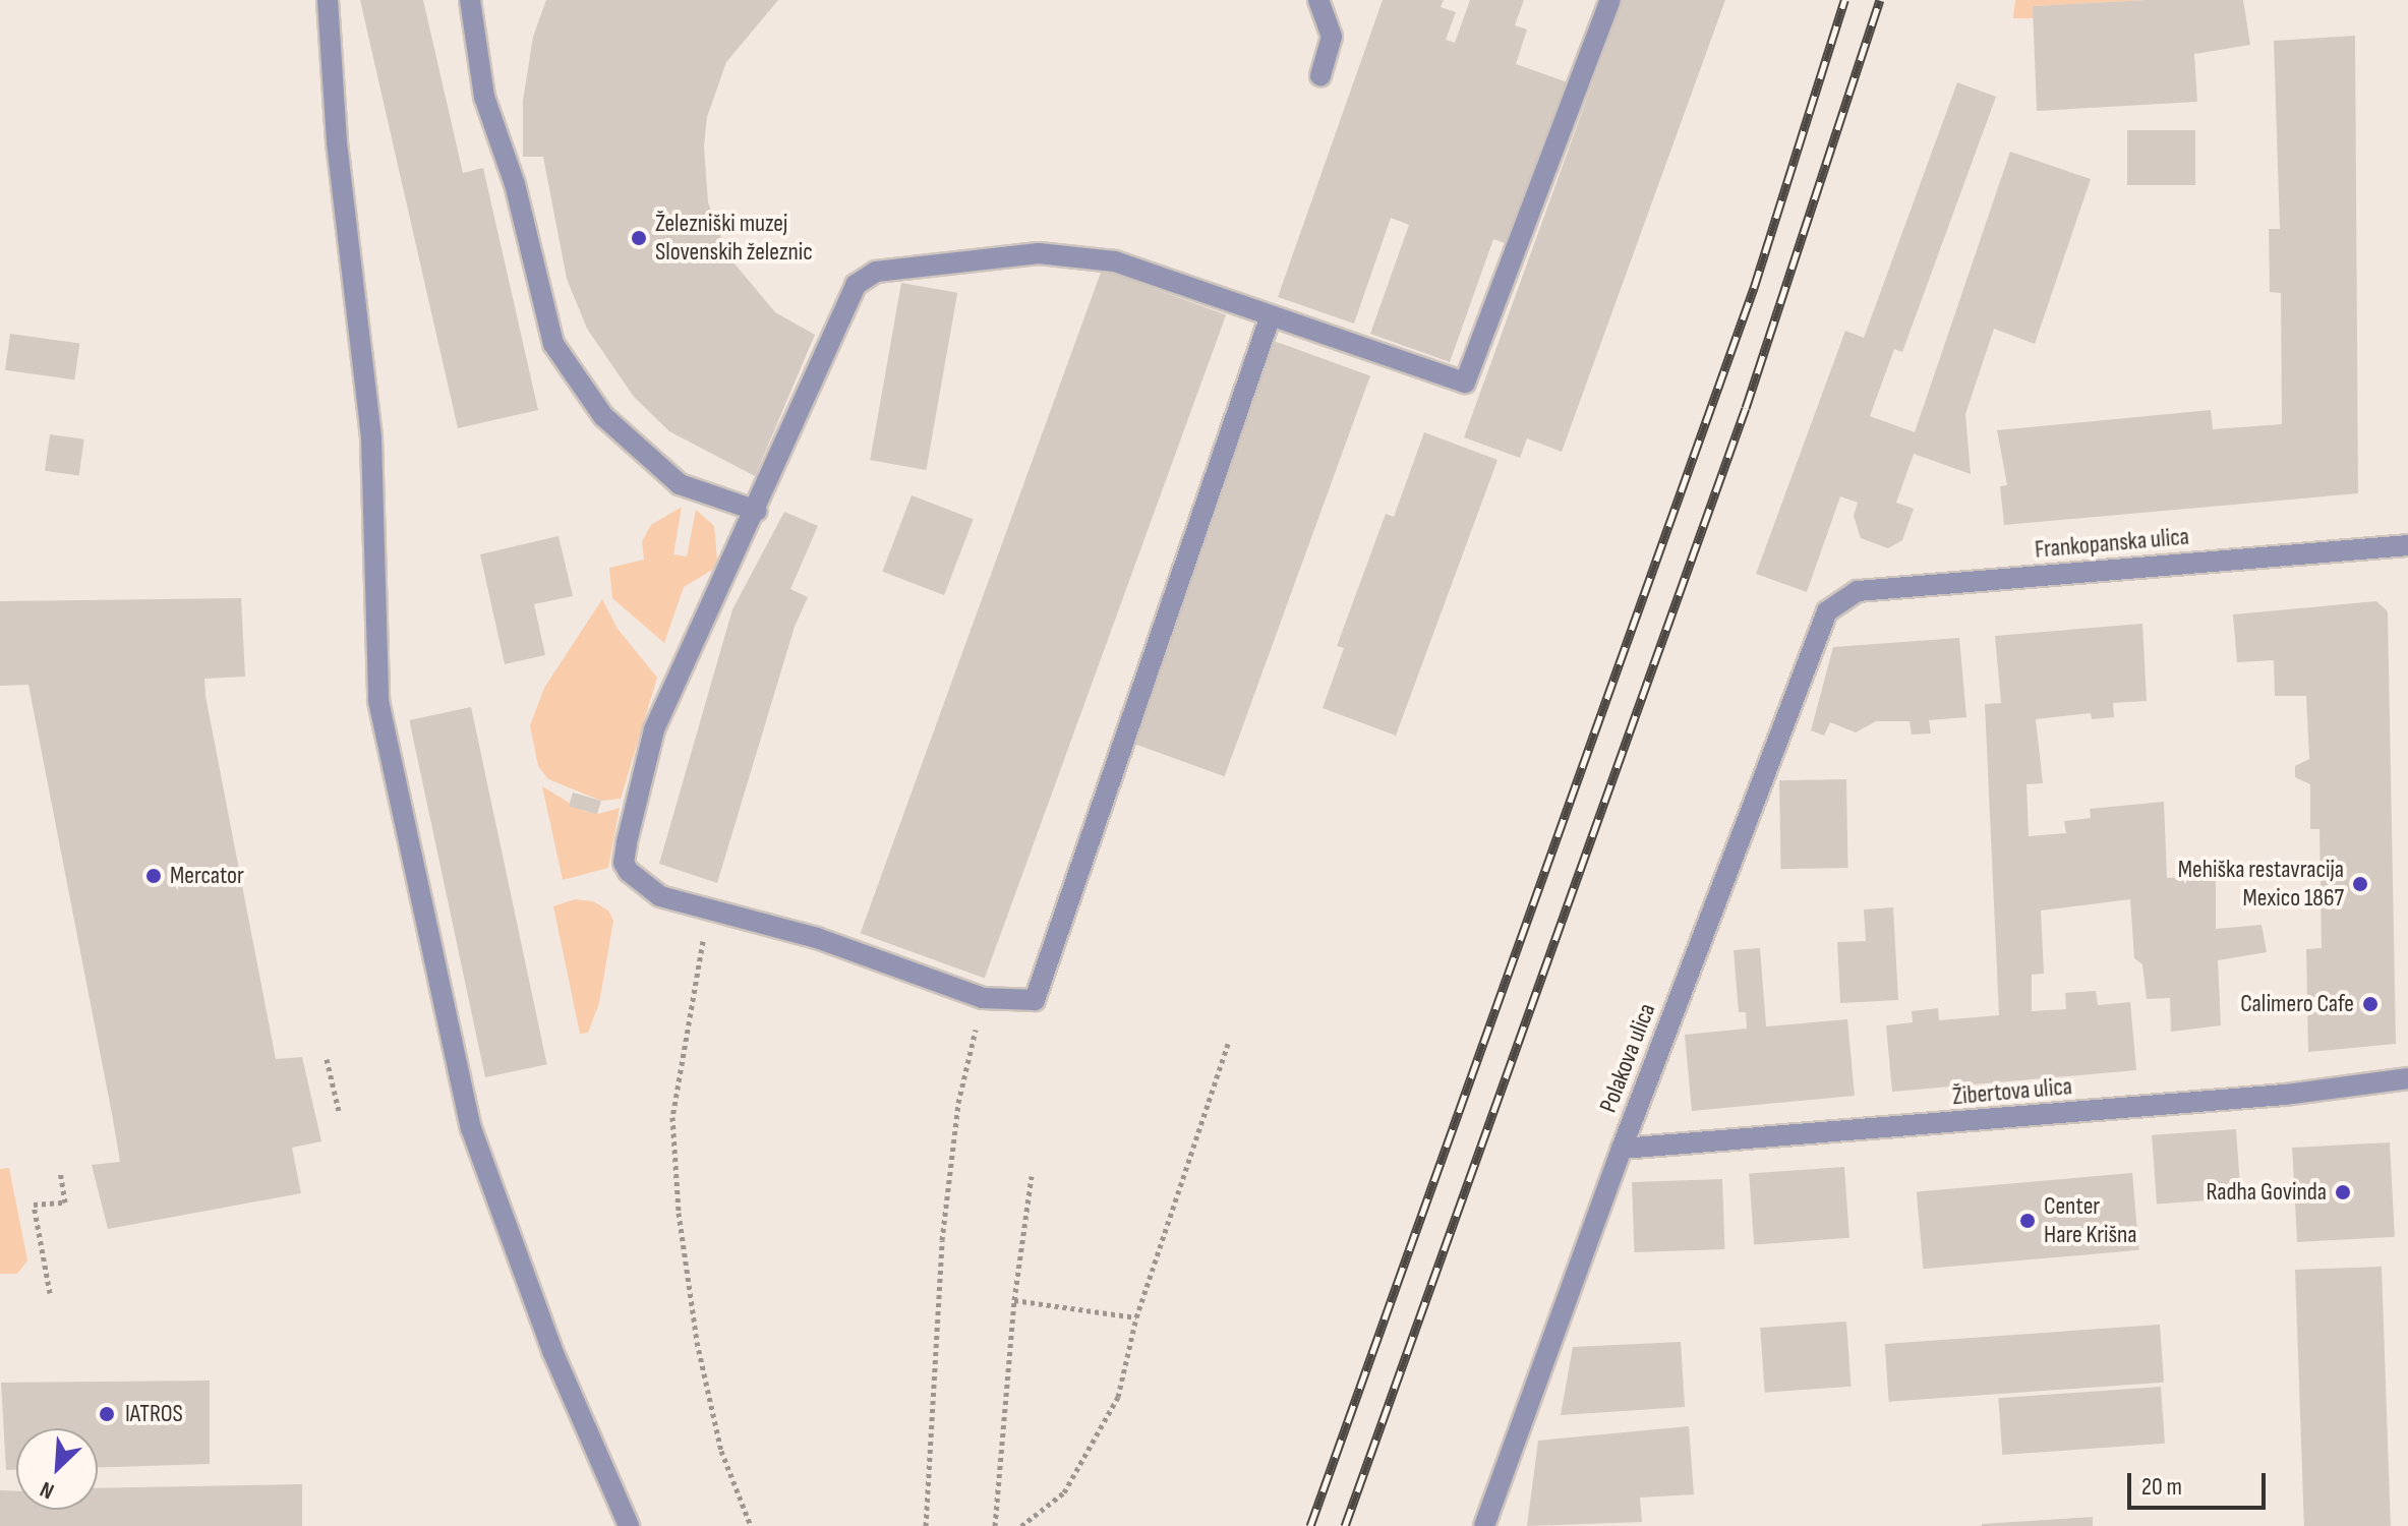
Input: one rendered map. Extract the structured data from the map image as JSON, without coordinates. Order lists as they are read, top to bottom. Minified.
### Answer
{"streets":{"street":["Frankopanska ulica","Polakova ulica","Žibertova ulica"]},"crossings":[["Frankopanska ulica","Polakova ulica"],["Polakova ulica","Žibertova ulica"]],"places":["Železniški muzej Slovenskih železnic","Mercator","Mehiška restavracija Mexico 1867","Calimero Cafe","Radha Govinda","Center Hare Krišna","IATROS"],"scale_bar":"20 m","north":"bottom left"}
